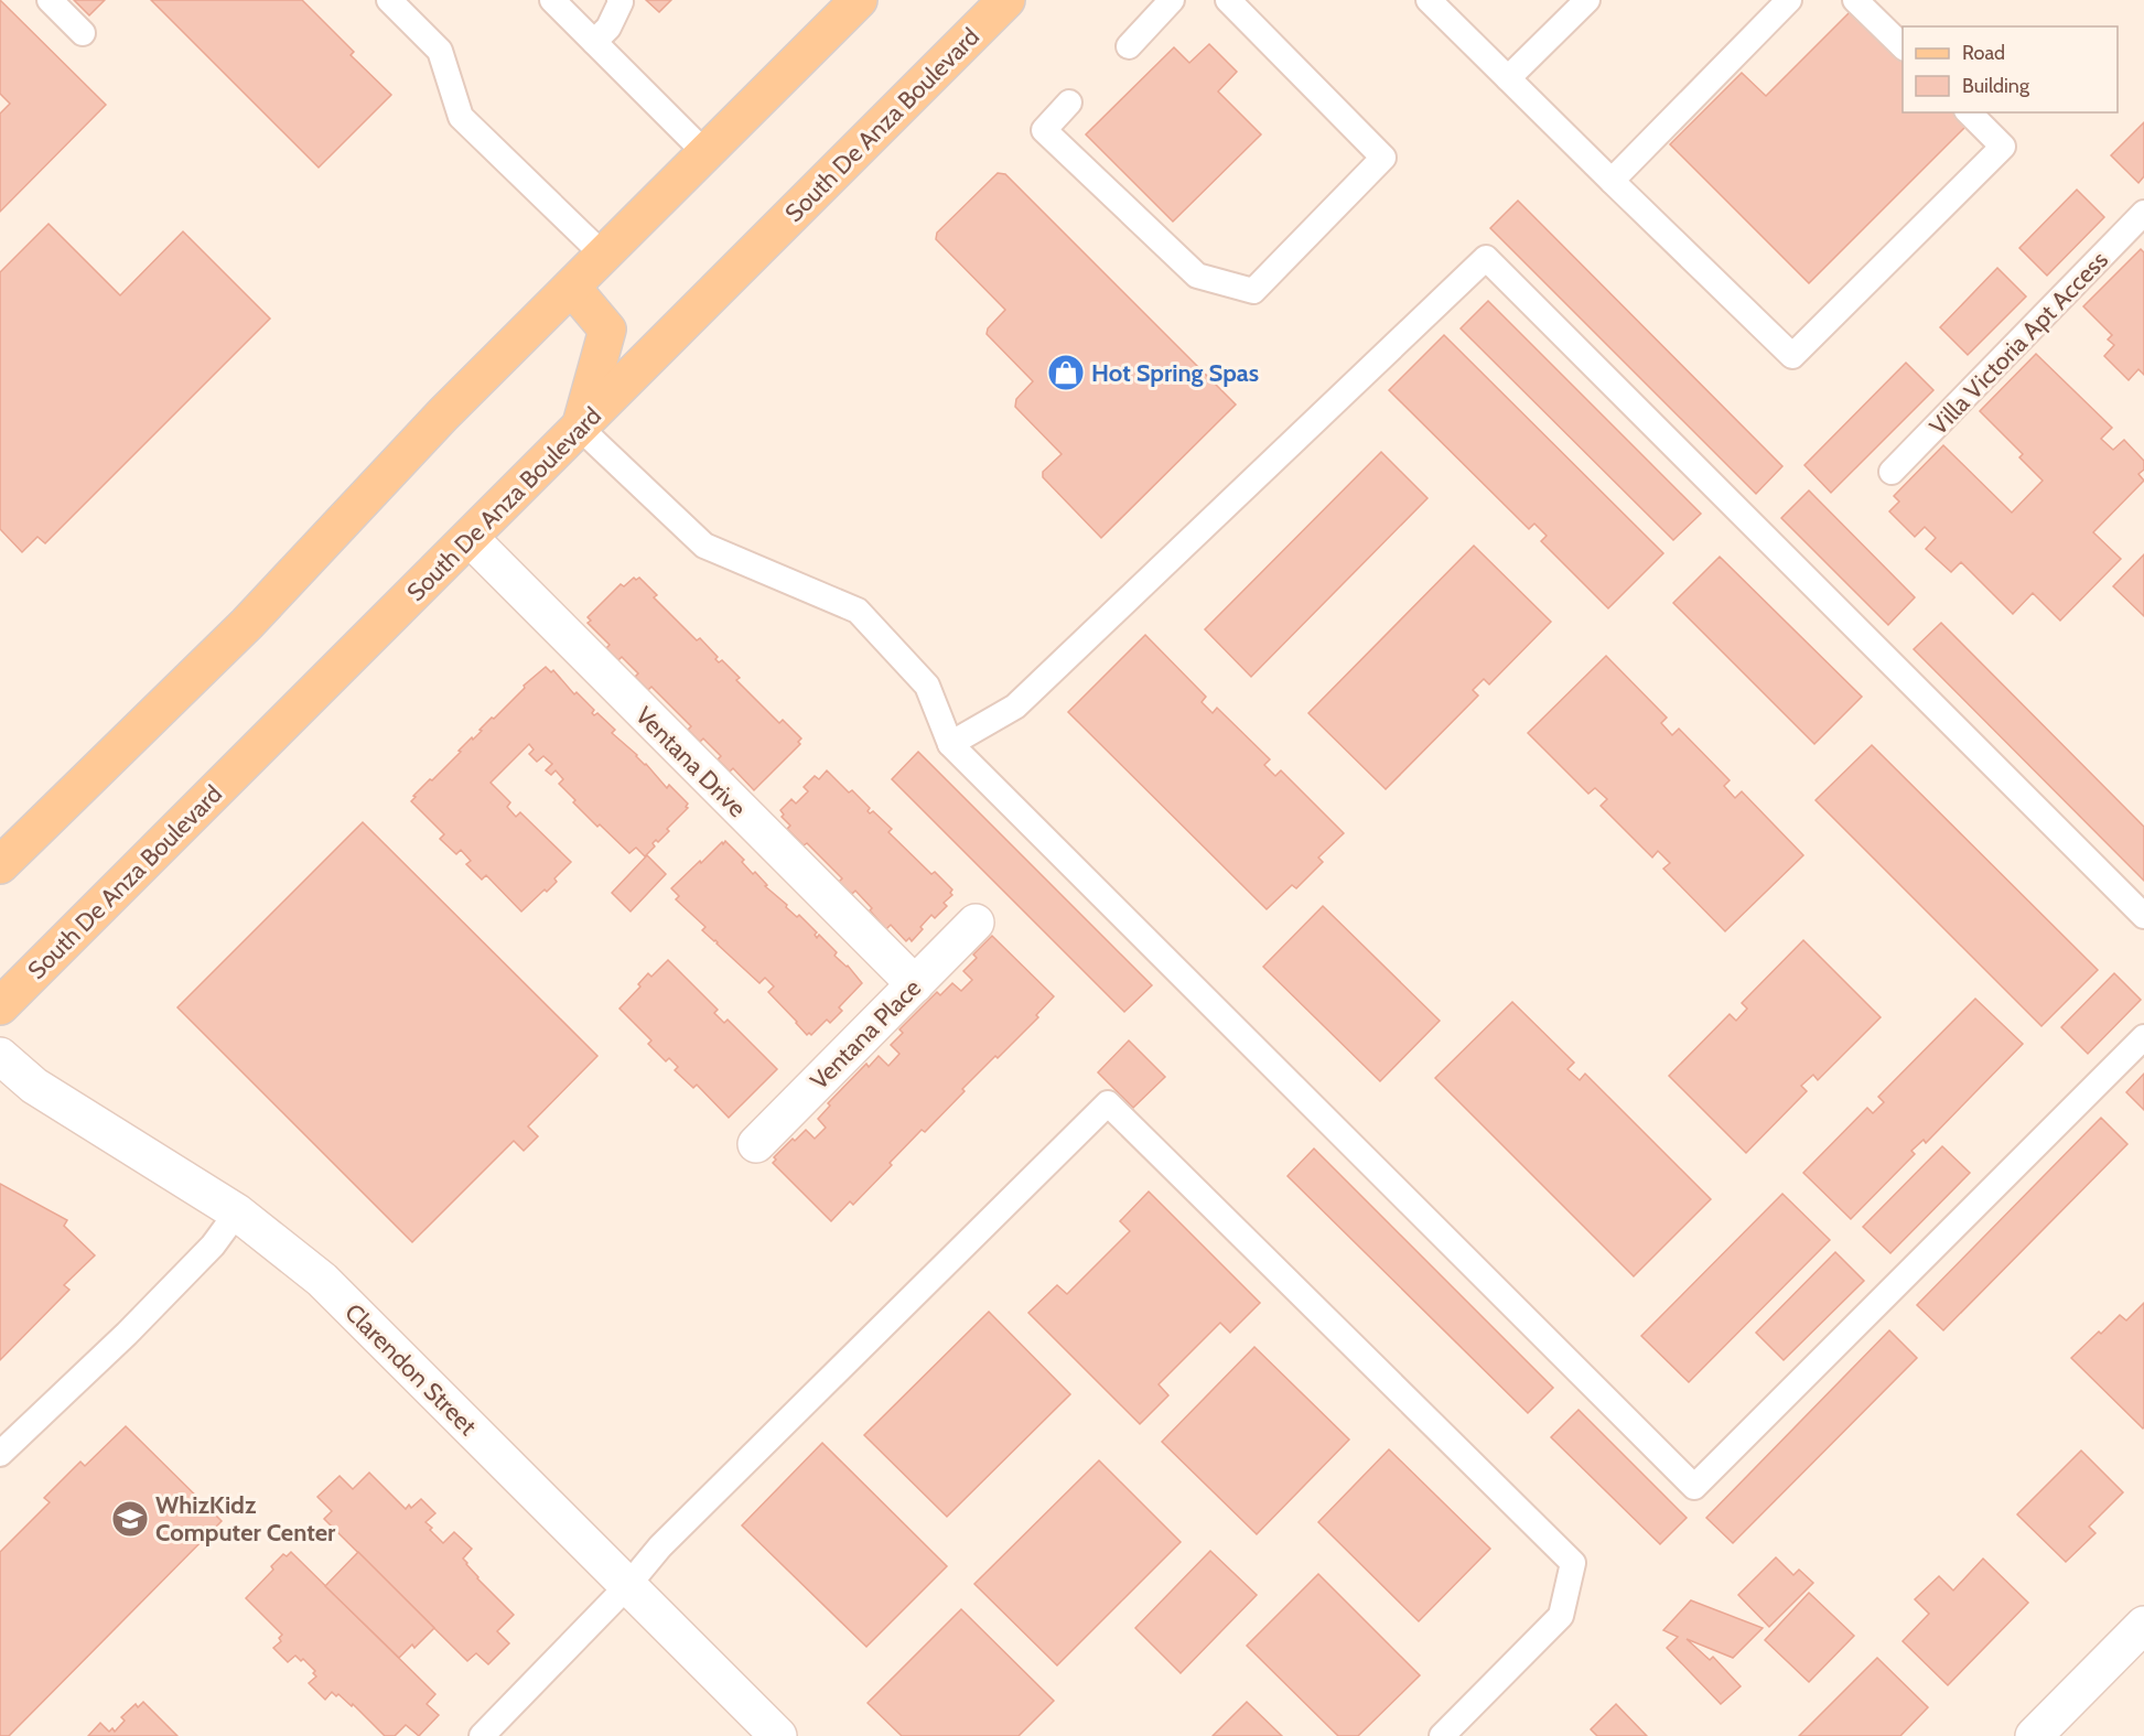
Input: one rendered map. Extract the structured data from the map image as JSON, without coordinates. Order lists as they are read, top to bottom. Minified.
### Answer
{"streets":{"main road":["South De Anza Boulevard"],"street":["Ventana Drive","Ventana Place","Clarendon Street"],"lane":["Villa Victoria Apt Access"]},"crossings":[["South De Anza Boulevard","Ventana Drive"],["Ventana Drive","Ventana Place"]],"places":{"shop":["Hot Spring Spas"],"school or university":["WhizKidz Computer Center"]},"legend":["Road","Building"]}
